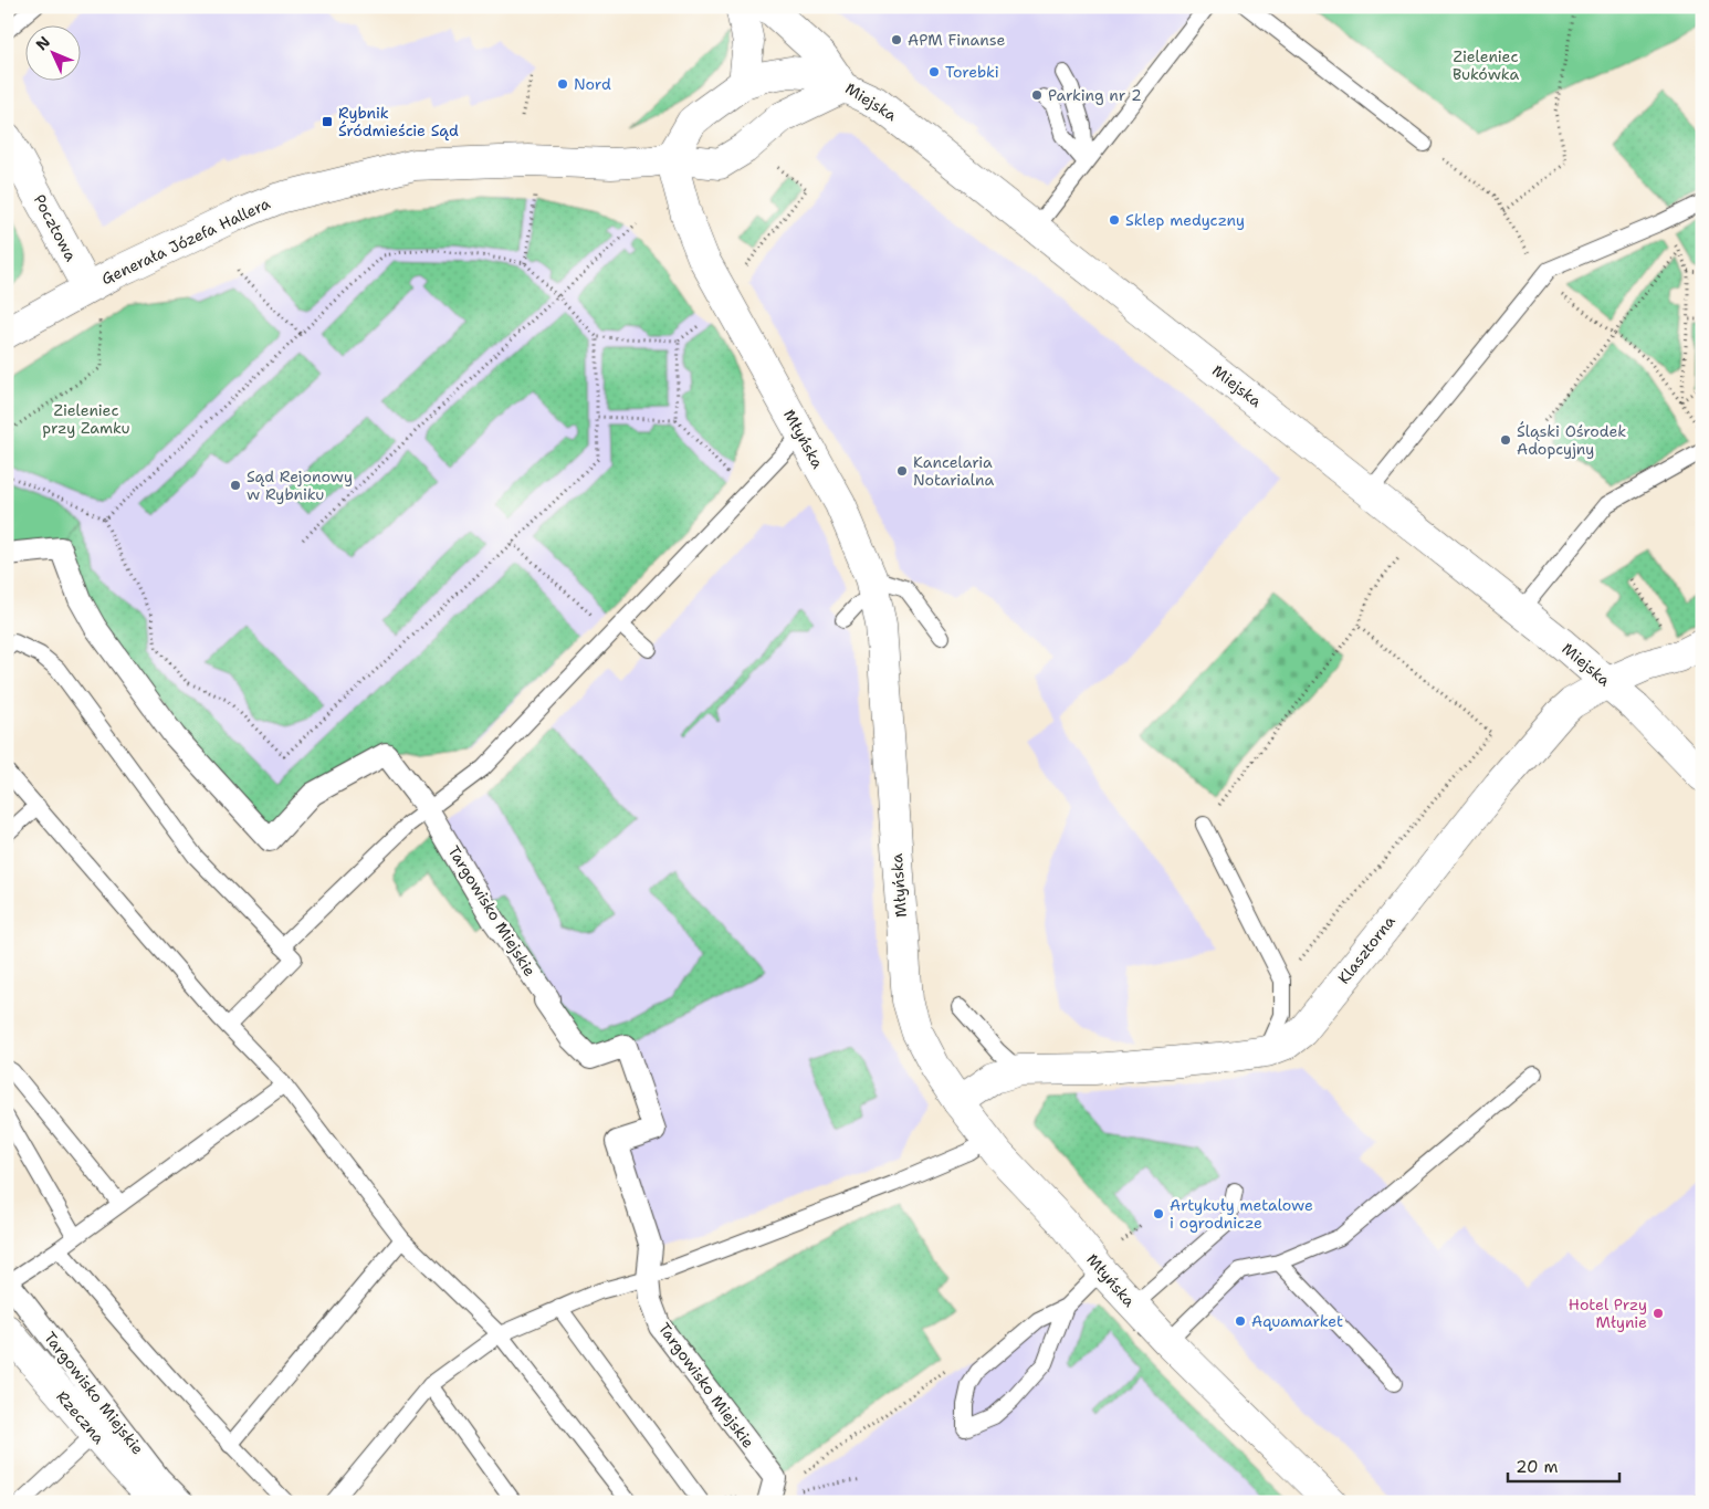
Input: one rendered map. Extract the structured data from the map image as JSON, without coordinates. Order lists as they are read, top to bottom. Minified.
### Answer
{"streets":{"street":["Miejska","Pocztowa","Generała Józefa Hallera","Młyńska","Targowisko Miejskie","Klasztorna","Rzeczna"]},"crossings":[["Miejska","Generała Józefa Hallera"],["Miejska","Klasztorna"],["Pocztowa","Generała Józefa Hallera"],["Generała Józefa Hallera","Młyńska"],["Młyńska","Klasztorna"]],"parks":["Zieleniec Bukówka","Zieleniec przy Zamku"],"places":{"other":["APM Finanse","Torebki","Nord","Parking nr 2","Sklep medyczny","Śląski Ośrodek Adopcyjny","Kancelaria Notarialna","Sąd Rejonowy w Rybniku","Artykuły metalowe i ogrodnicze","Hotel Przy Młynie","Aquamarket"],"transit":["Rybnik Śródmieście Sąd"]},"scale_bar":"20 m","north":"top left"}
